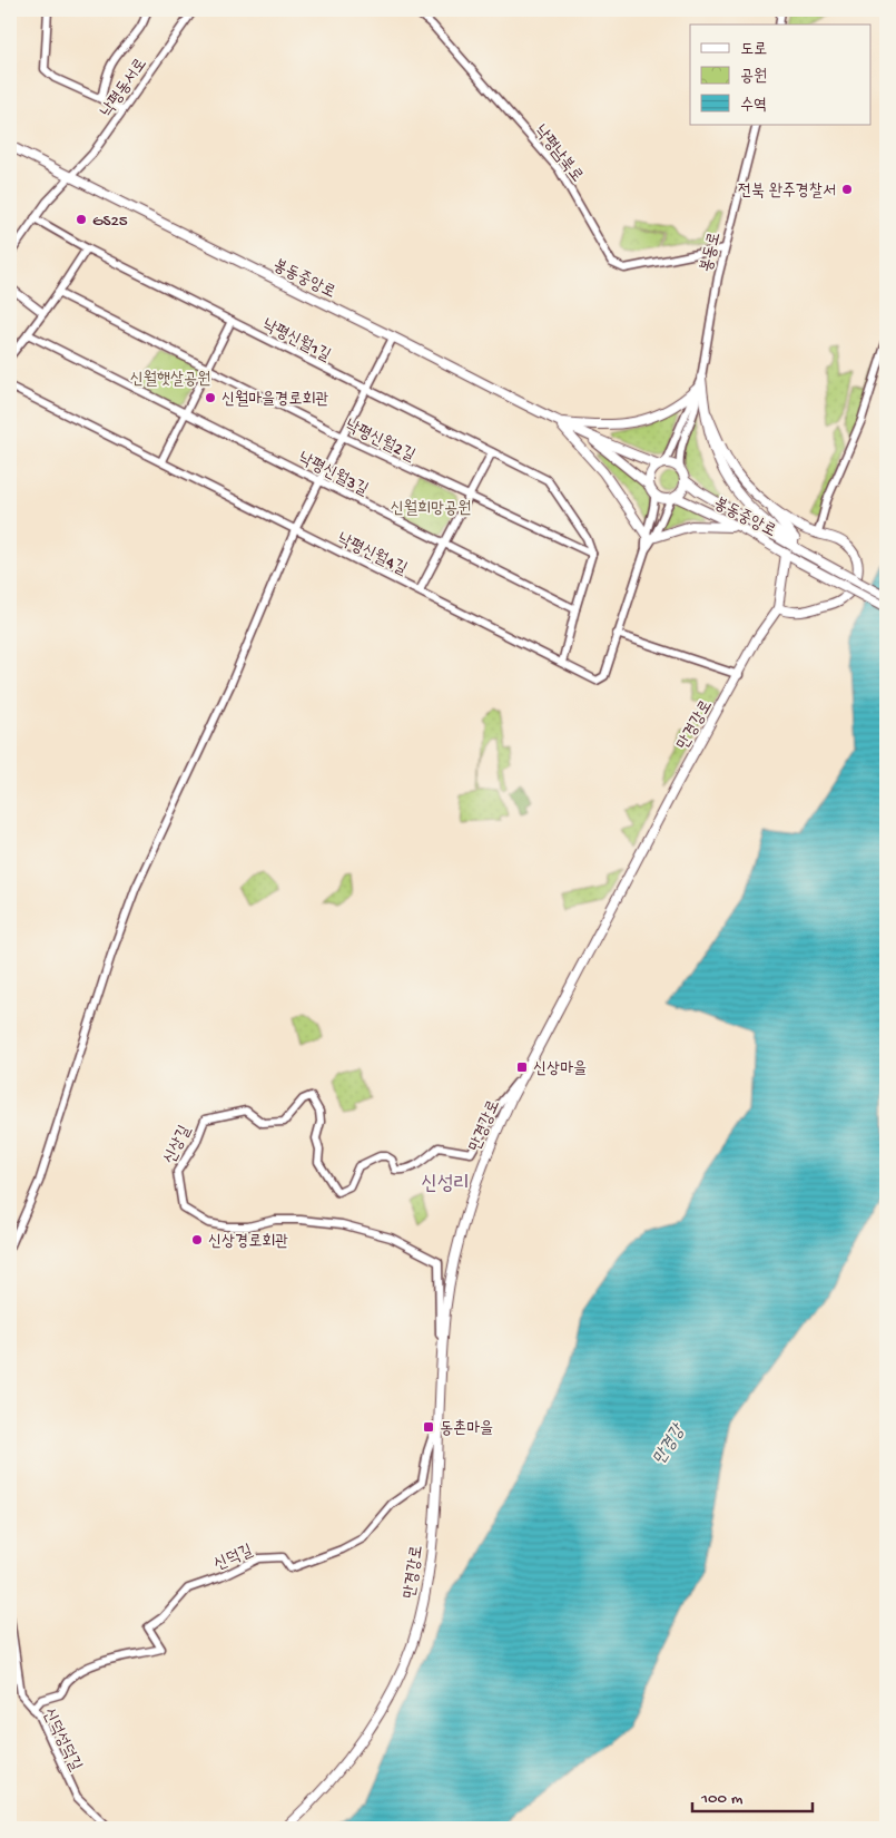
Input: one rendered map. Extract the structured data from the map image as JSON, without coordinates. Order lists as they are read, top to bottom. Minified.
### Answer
{"streets":{"street":["낙평동서로","낙평남북로","봉동로","봉동중앙로","낙평신월1길","낙평신월2길","낙평신월3길","낙평신월4길","만경강로","신상길","신덕길","신덕성덕길"]},"crossings":[["낙평동서로","봉동중앙로"],["낙평동서로","낙평신월1길"],["낙평남북로","봉동로"],["봉동로","봉동중앙로"],["봉동로","낙평신월4길"],["봉동중앙로","낙평신월4길"],["봉동중앙로","만경강로"],["낙평신월1길","낙평신월2길"],["만경강로","신상길"],["만경강로","신덕길"],["신덕길","신덕성덕길"]],"districts":["신성리"],"water":["만경강"],"parks":["신월햇살공원","신월희망공원"],"places":{"other":["전북 완주경찰서","GS25","신월마을경로회관","신상경로회관"],"transit":["신상마을","동촌마을"]},"legend":["도로","공원","수역"],"scale_bar":"100 m"}
